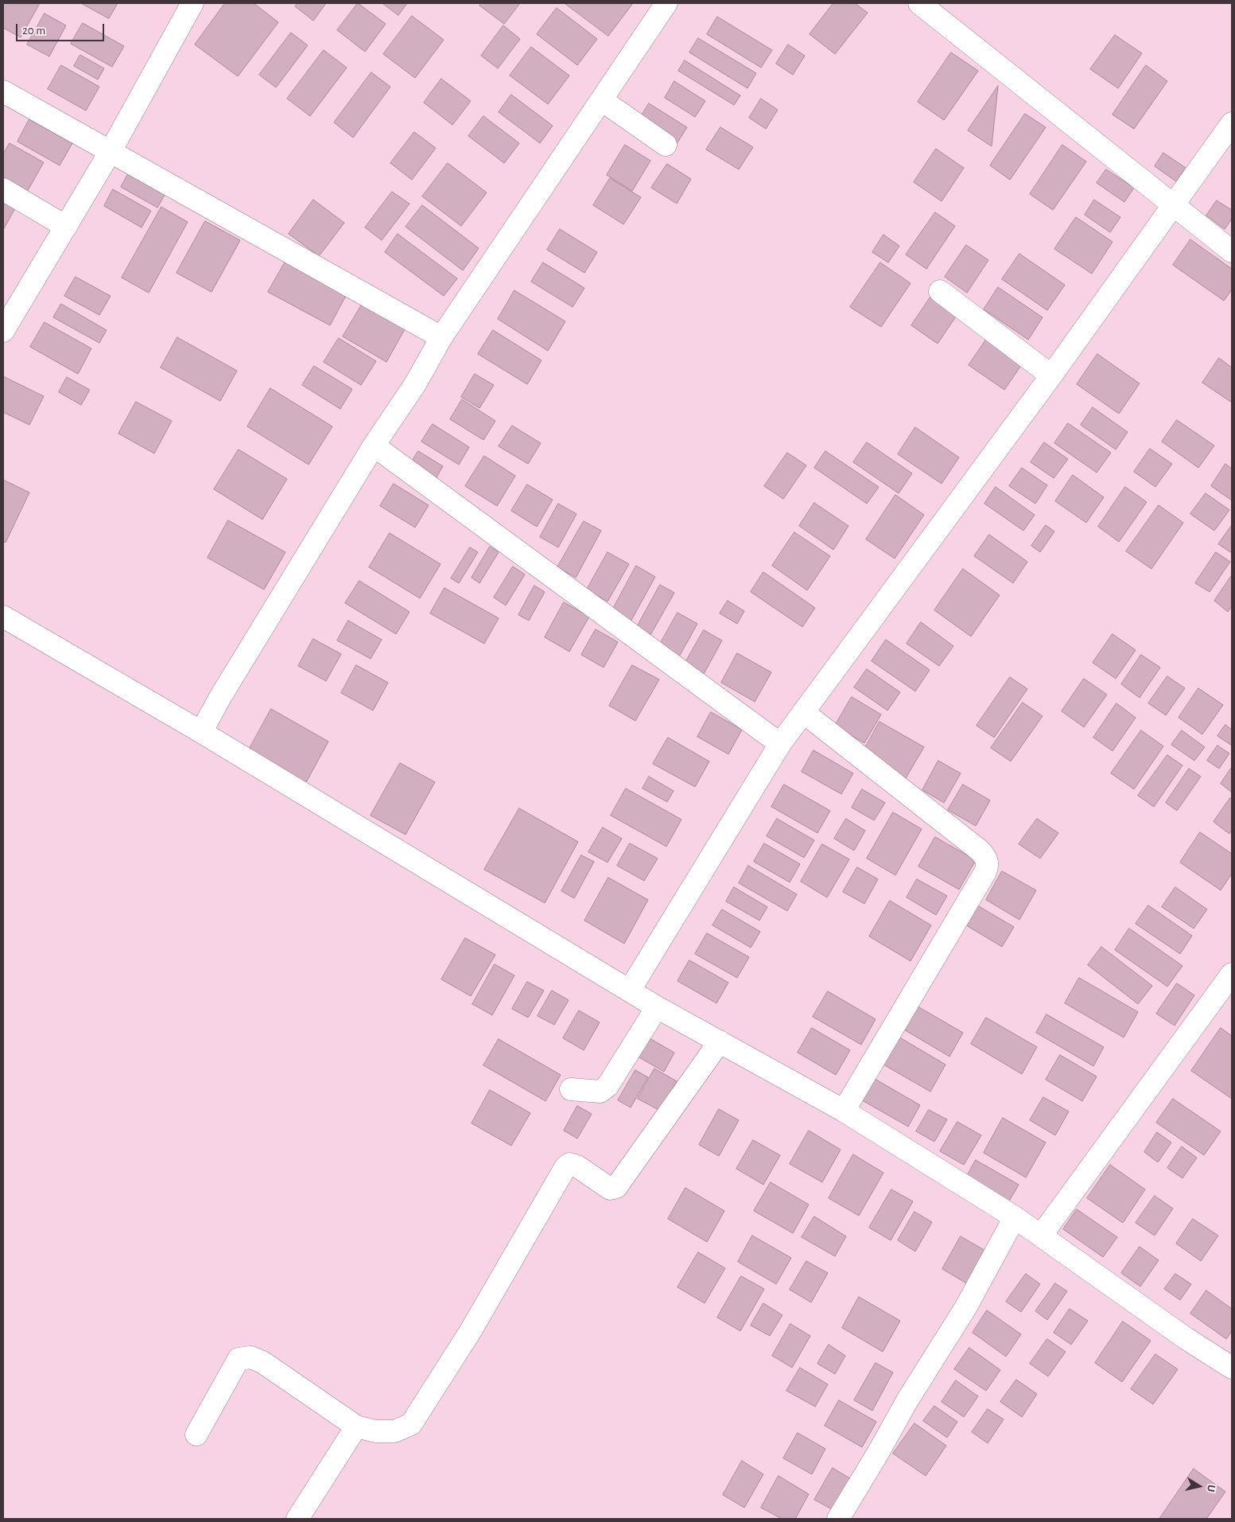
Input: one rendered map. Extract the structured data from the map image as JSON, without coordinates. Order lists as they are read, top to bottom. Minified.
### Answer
{"scale_bar":"20 m","north":"right"}
